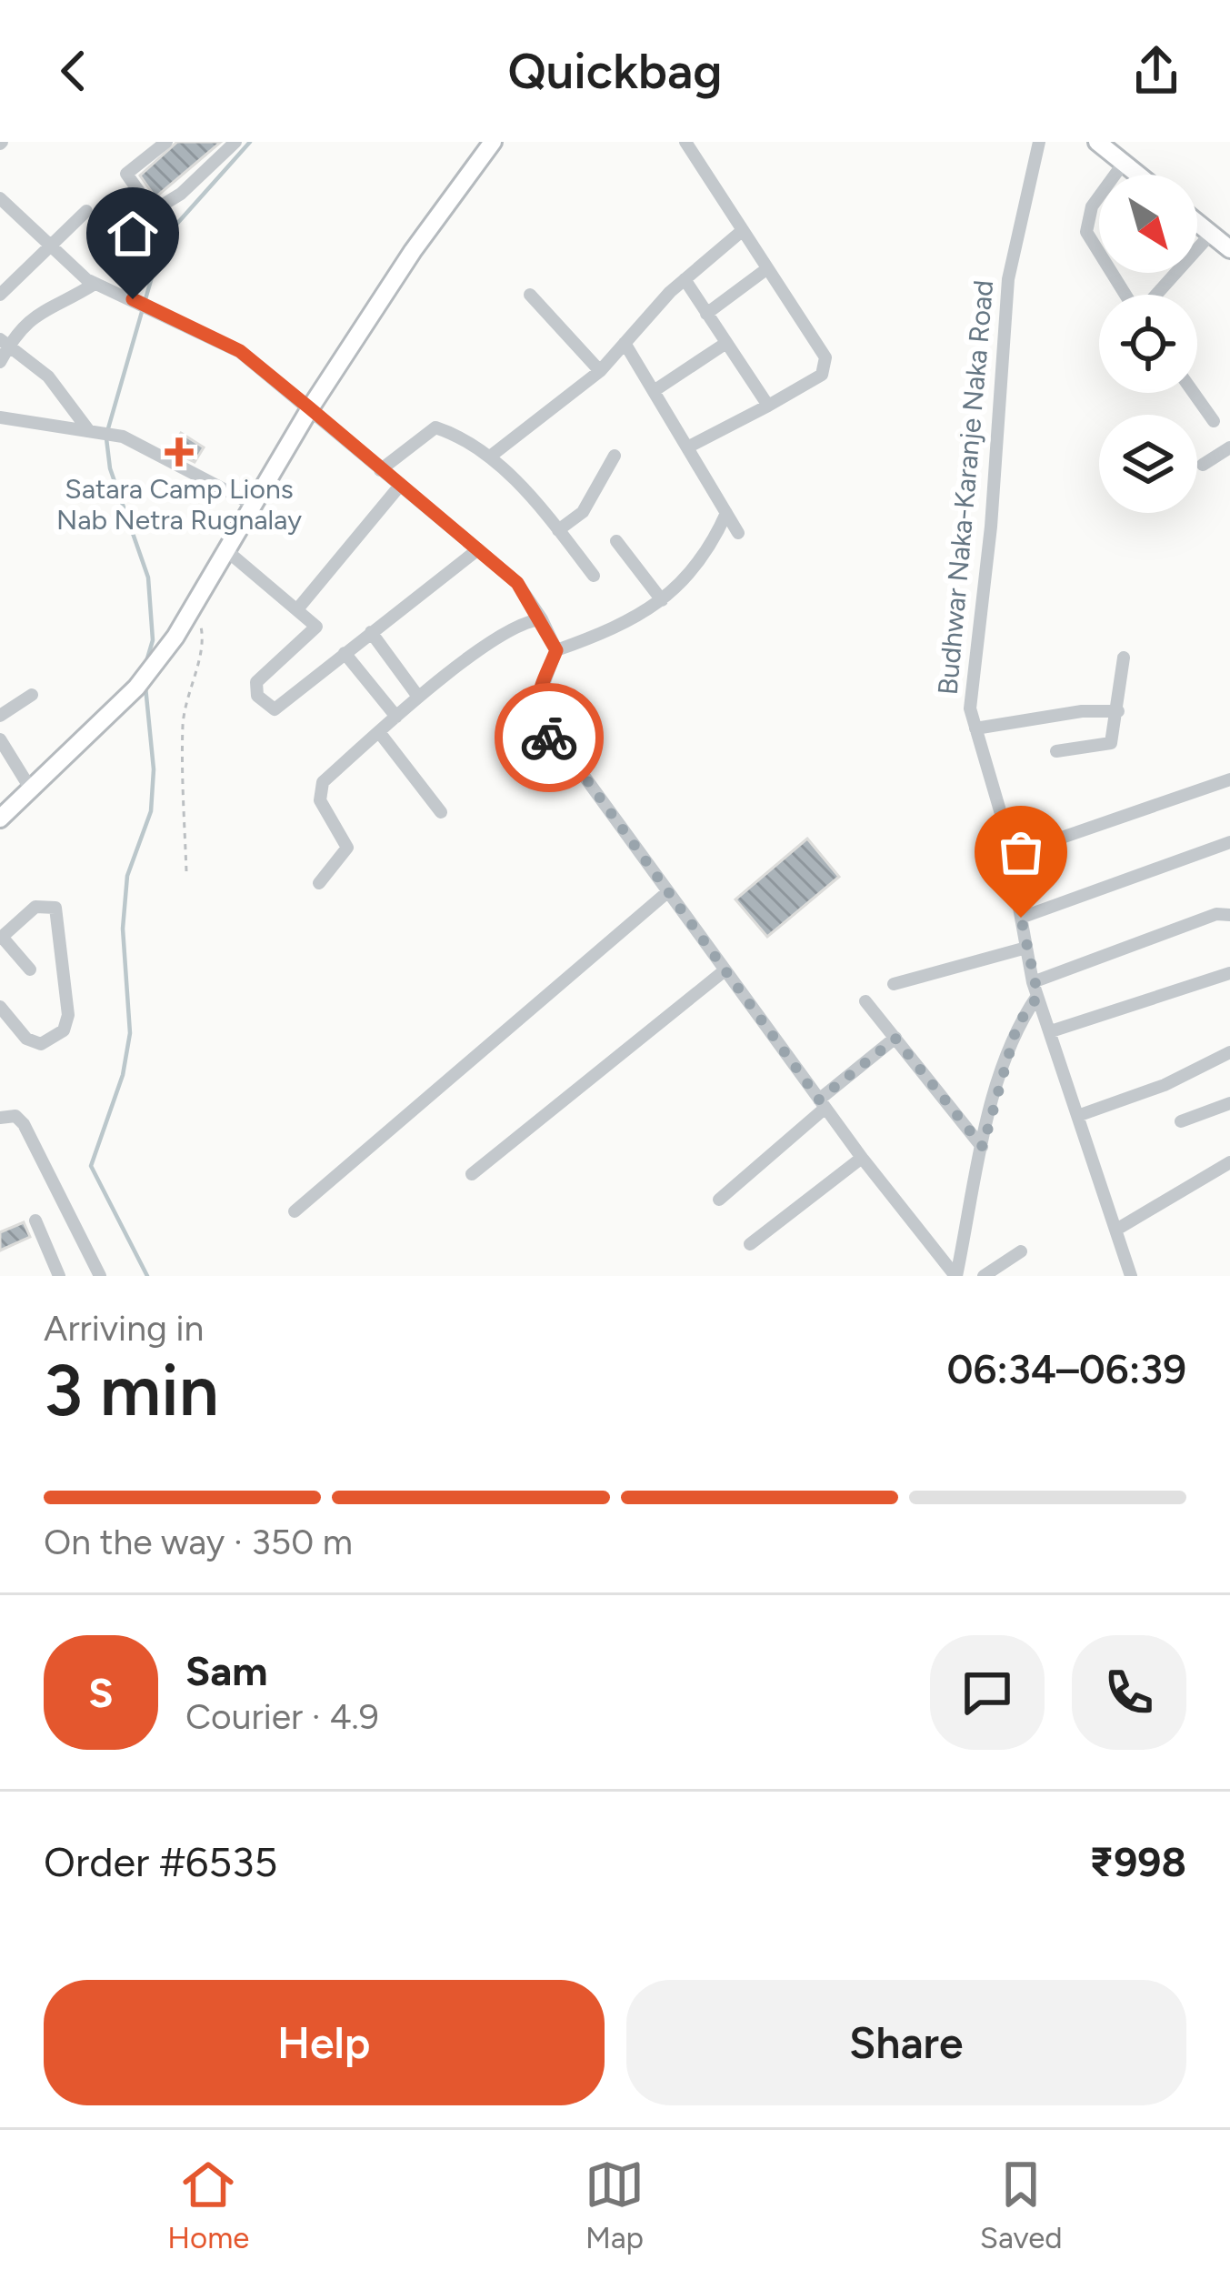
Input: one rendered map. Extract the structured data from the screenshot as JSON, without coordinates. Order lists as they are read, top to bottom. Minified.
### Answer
{"streets":{"street":["Budhwar Naka-Karanje Naka Road"]},"places":{"health":["Satara Camp Lions Nab Netra Rugnalay"]},"north":"bottom right","page":{"header":"Quickbag","heading":["3 min","Arriving in","06:34–06:39"],"panel":["Sam","Courier · 4.9","Order #6535","₹998"],"bar":"On the way · 350 m","round":"S","buttons":["Help","Share"],"tabs":["Home","Map","Saved"]}}
